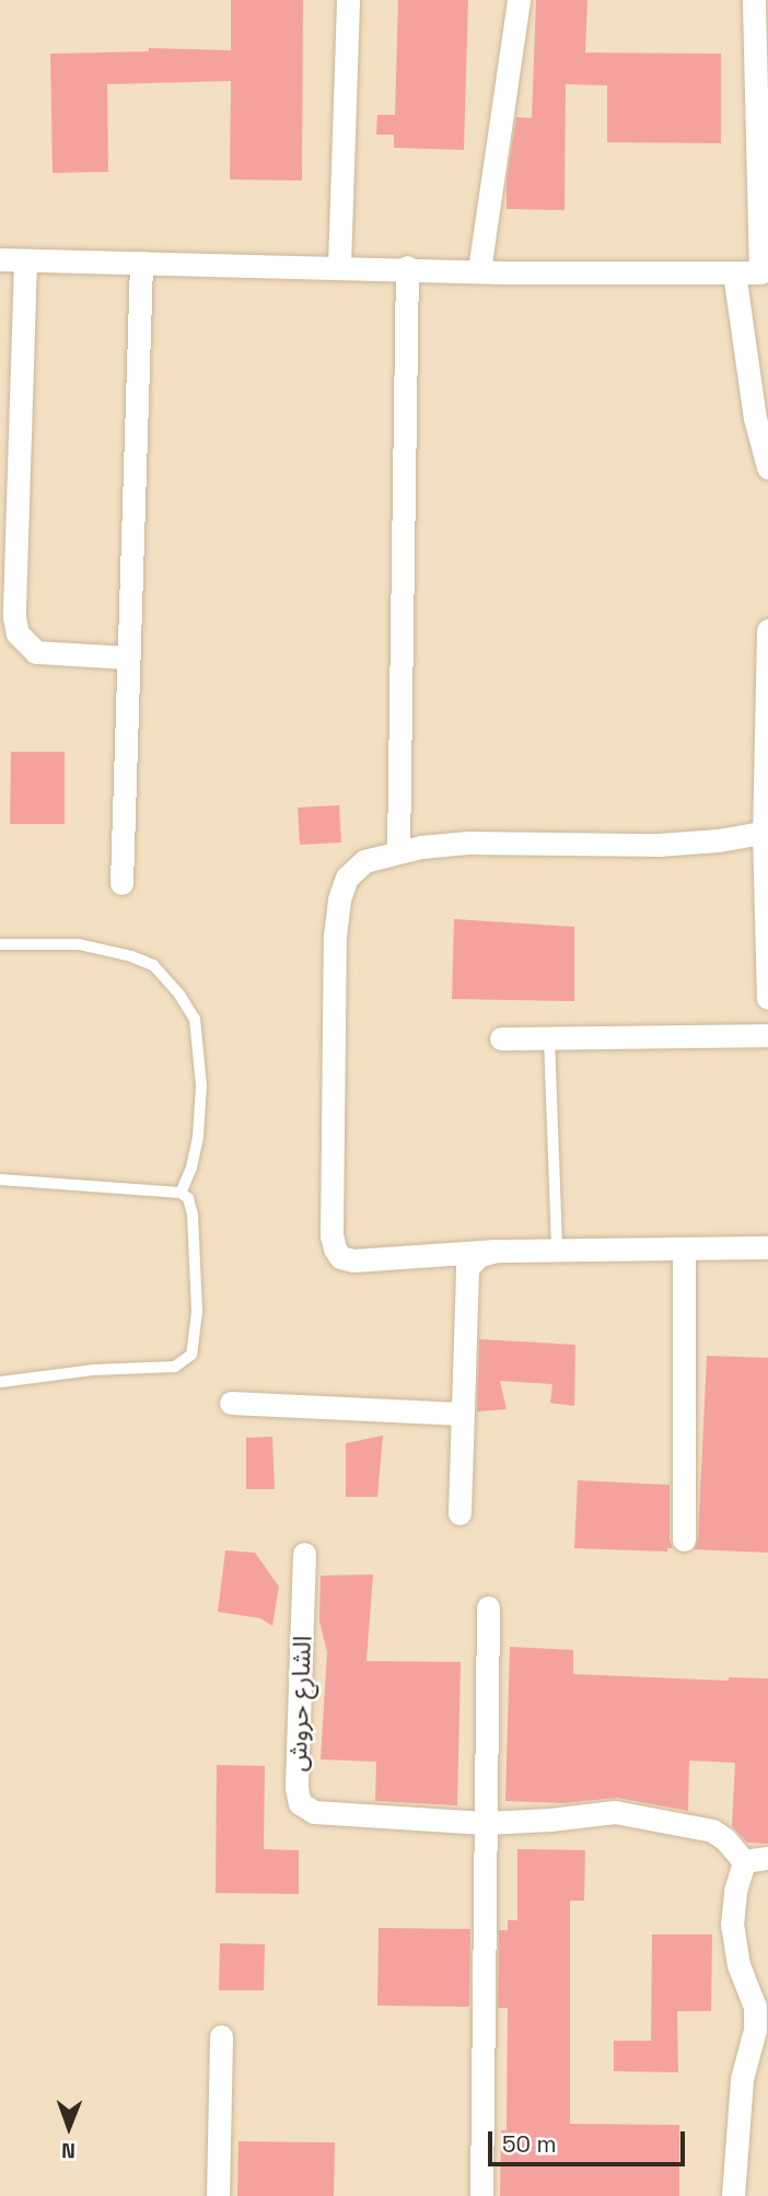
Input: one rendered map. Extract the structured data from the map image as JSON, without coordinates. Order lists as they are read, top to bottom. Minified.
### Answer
{"streets":{"street":["الشارع حروش"]},"scale_bar":"50 m","north":"bottom"}
